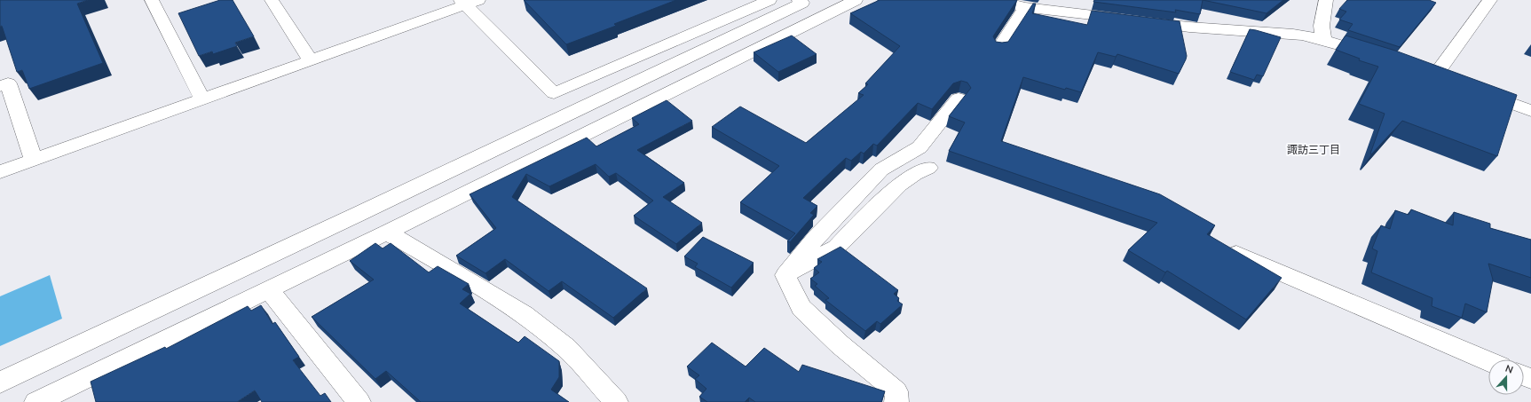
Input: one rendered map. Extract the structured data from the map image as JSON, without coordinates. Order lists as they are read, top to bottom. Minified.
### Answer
{"districts":["諏訪三丁目"],"north":"top"}
